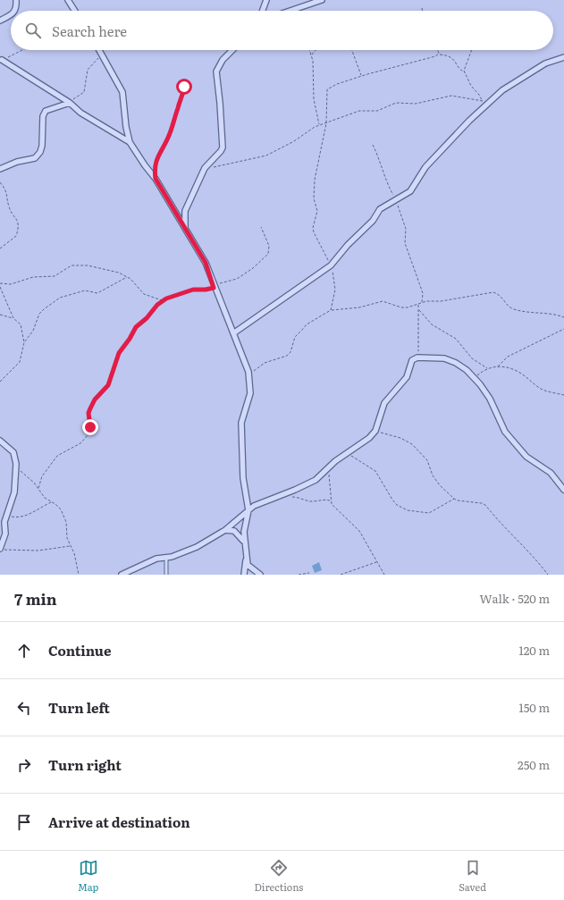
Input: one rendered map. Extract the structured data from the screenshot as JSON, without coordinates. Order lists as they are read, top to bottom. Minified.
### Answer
{"page":{"search":"Search here","heading":["7 min","Walk · 520 m"],"list":[["Continue","120 m"],["Turn left","150 m"],["Turn right","250 m"],"Arrive at destination"],"nav":["Map","Directions","Saved"]}}
